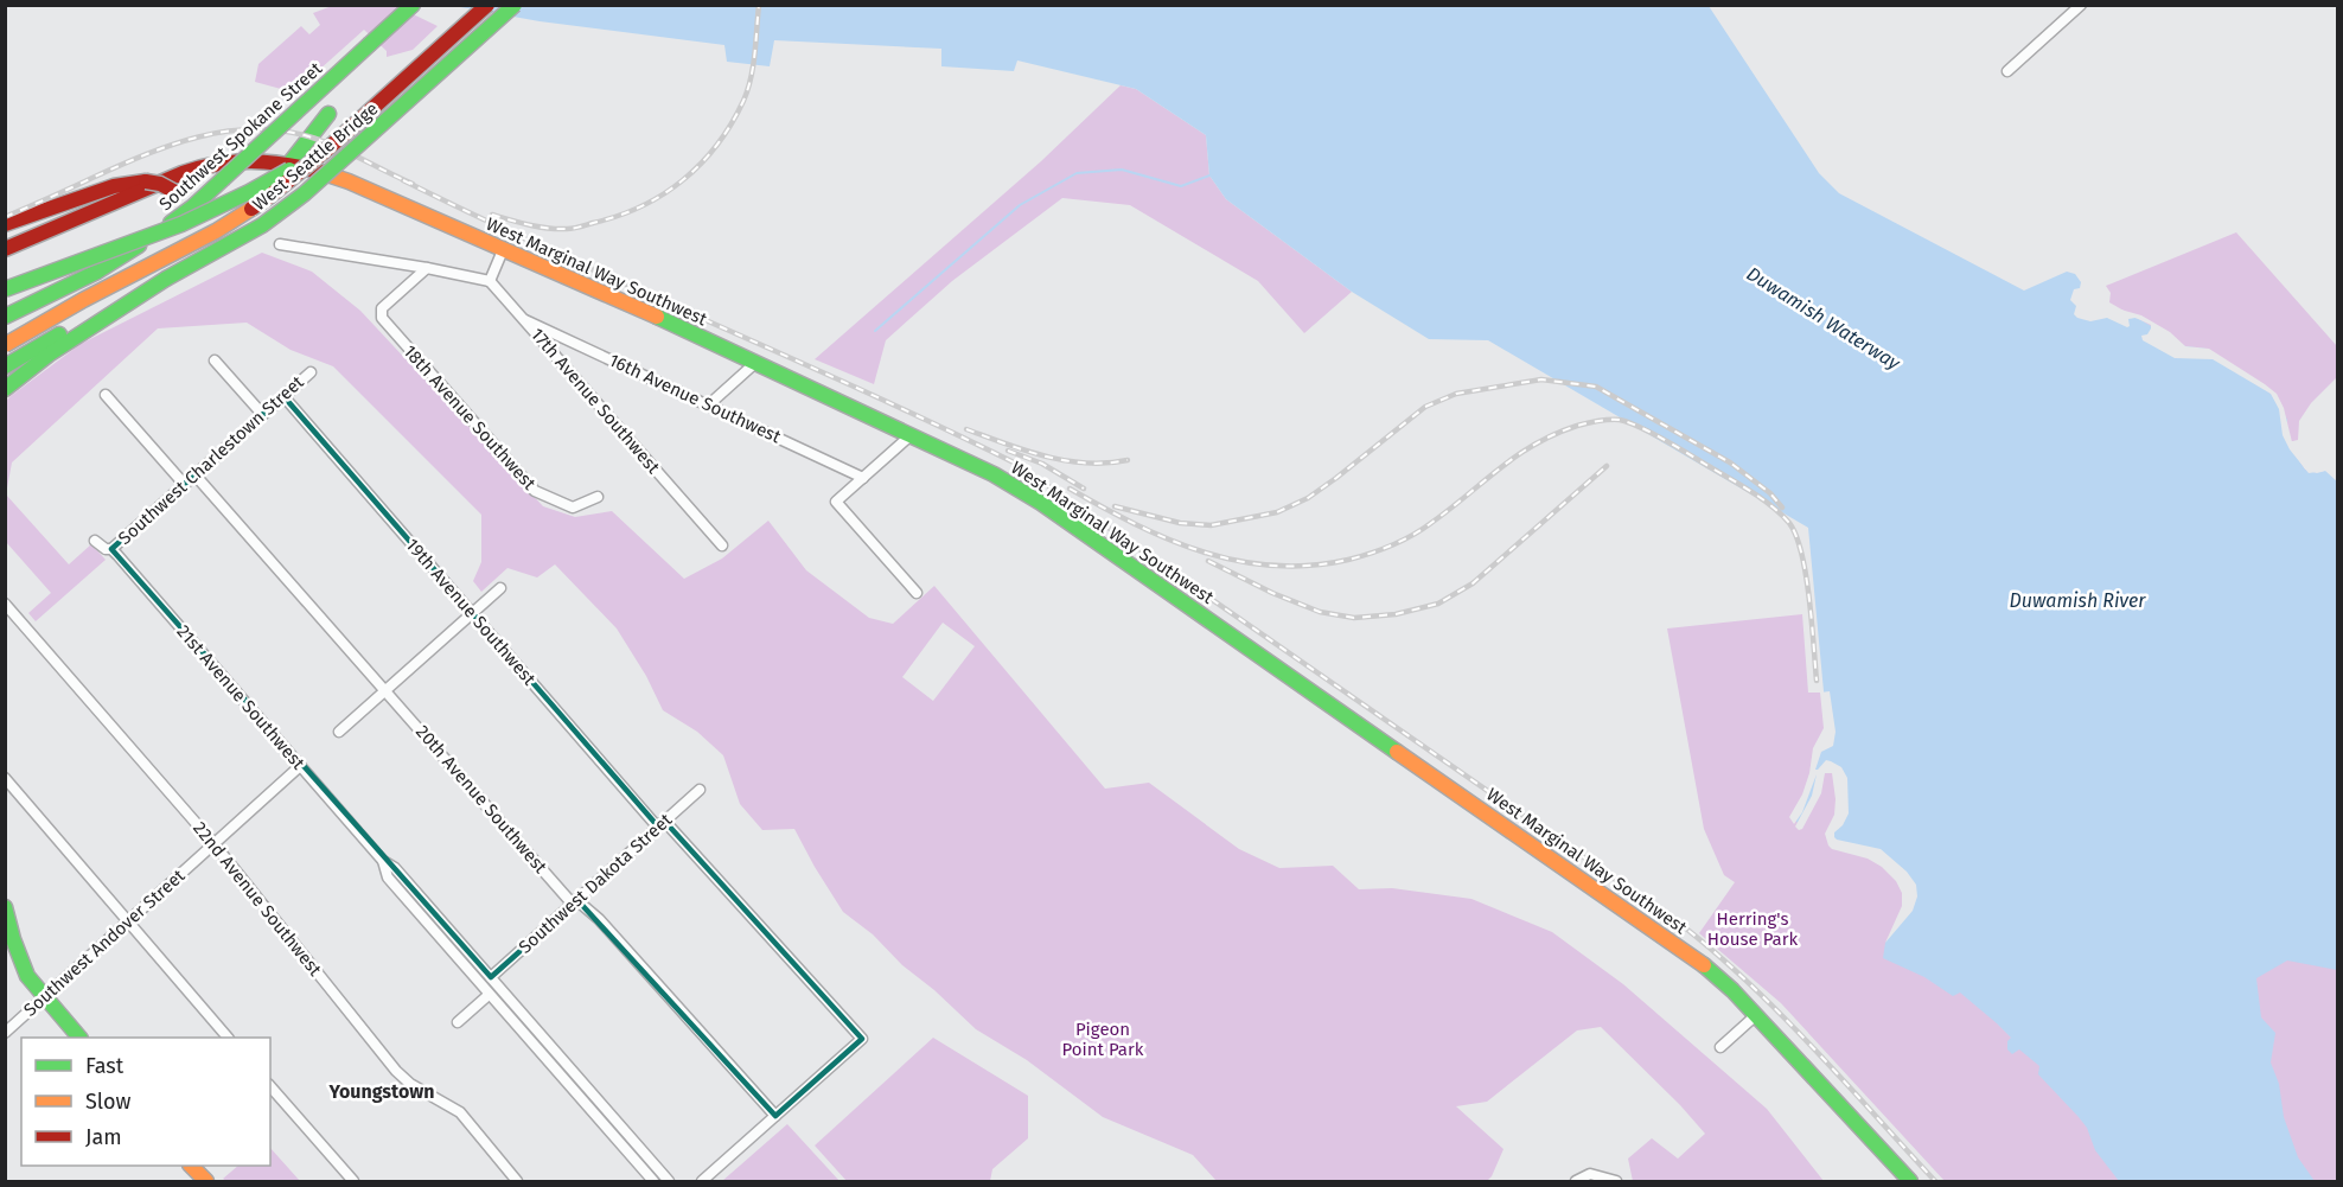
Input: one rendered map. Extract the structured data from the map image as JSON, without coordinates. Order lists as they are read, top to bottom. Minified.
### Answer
{"streets":{"main road":["Southwest Spokane Street","West Seattle Bridge","West Marginal Way Southwest"],"street":["16th Avenue Southwest","17th Avenue Southwest","18th Avenue Southwest","Southwest Charlestown Street","19th Avenue Southwest","21st Avenue Southwest","20th Avenue Southwest","Southwest Dakota Street","22nd Avenue Southwest","Southwest Andover Street"]},"crossings":[["16th Avenue Southwest","17th Avenue Southwest"],["Southwest Charlestown Street","19th Avenue Southwest"],["Southwest Charlestown Street","21st Avenue Southwest"],["Southwest Charlestown Street","20th Avenue Southwest"],["19th Avenue Southwest","20th Avenue Southwest"],["19th Avenue Southwest","Southwest Dakota Street"],["21st Avenue Southwest","Southwest Dakota Street"],["21st Avenue Southwest","Southwest Andover Street"],["20th Avenue Southwest","Southwest Dakota Street"],["22nd Avenue Southwest","Southwest Andover Street"]],"districts":["Youngstown"],"water":["Duwamish Waterway","Duwamish River"],"parks":["Herring's House Park","Pigeon Point Park"],"legend":["Fast","Slow","Jam"]}
